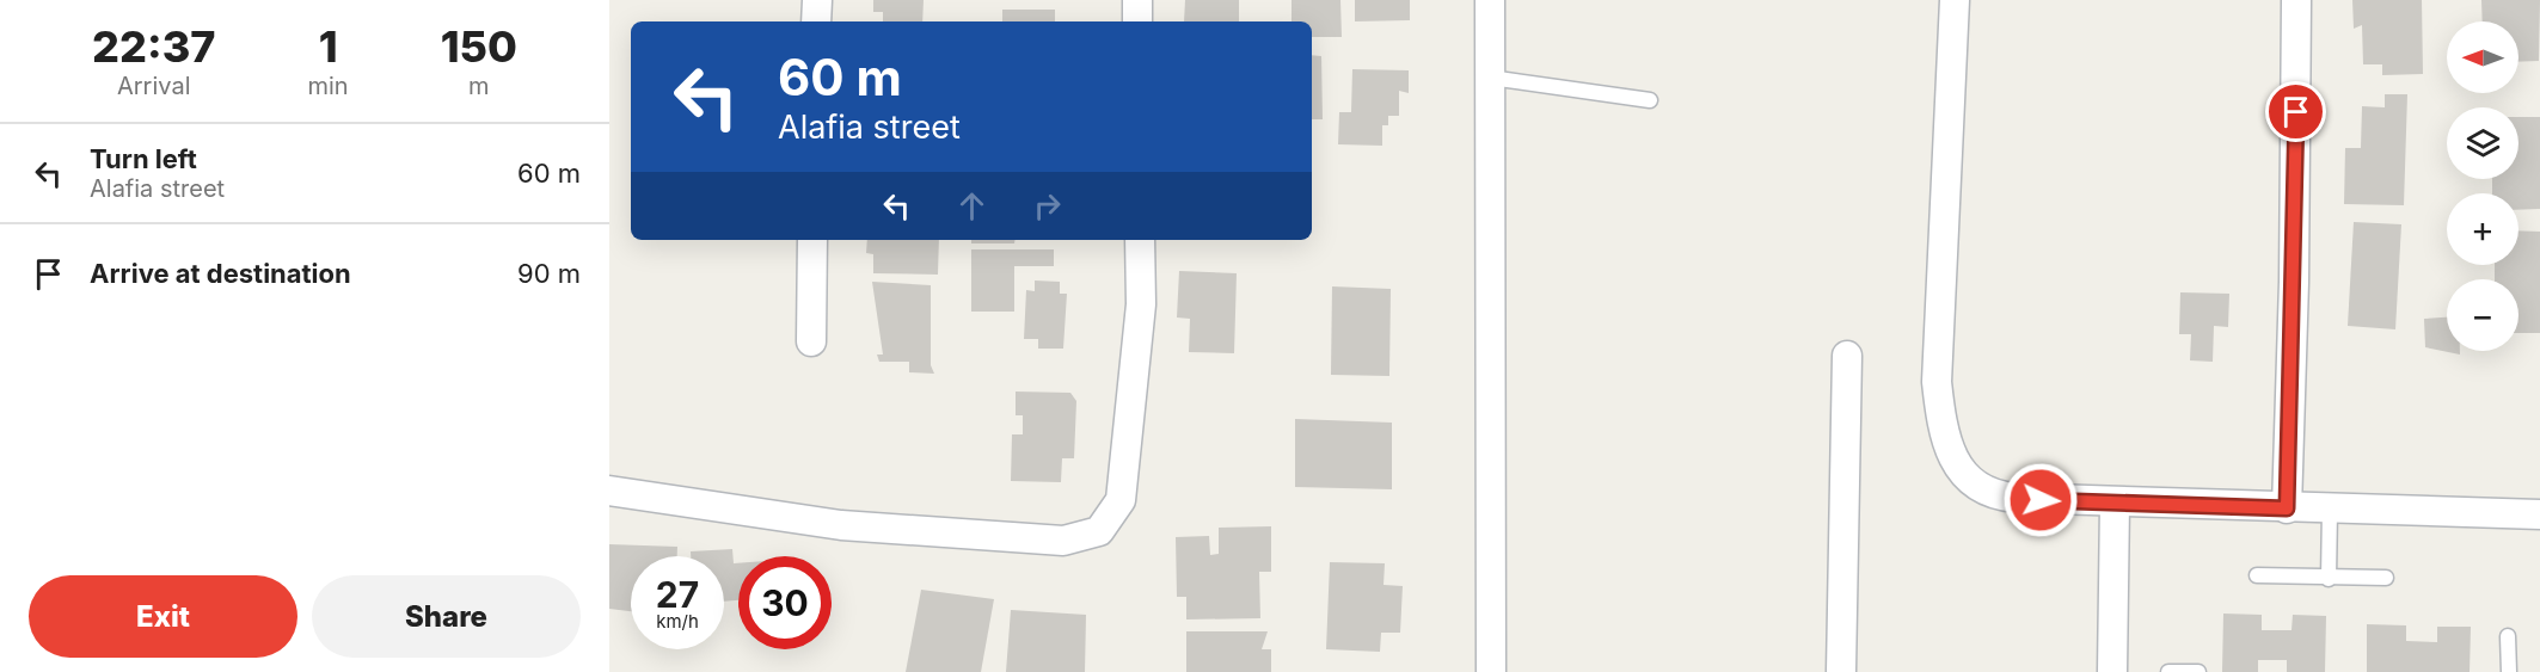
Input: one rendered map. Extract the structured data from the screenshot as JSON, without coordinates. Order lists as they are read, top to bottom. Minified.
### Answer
{"north":"left","page":{"eta":["22:37","Arrival","1","min","150","m"],"map_buttons":["+","−"],"turn":["60 m","Alafia street"],"list":[{"name":"Turn left","note":"Alafia street","value":"60 m"},{"name":"Arrive at destination","value":"90 m"}],"speed":"27 km/h","limit":"30","buttons":["Exit","Share"]}}
